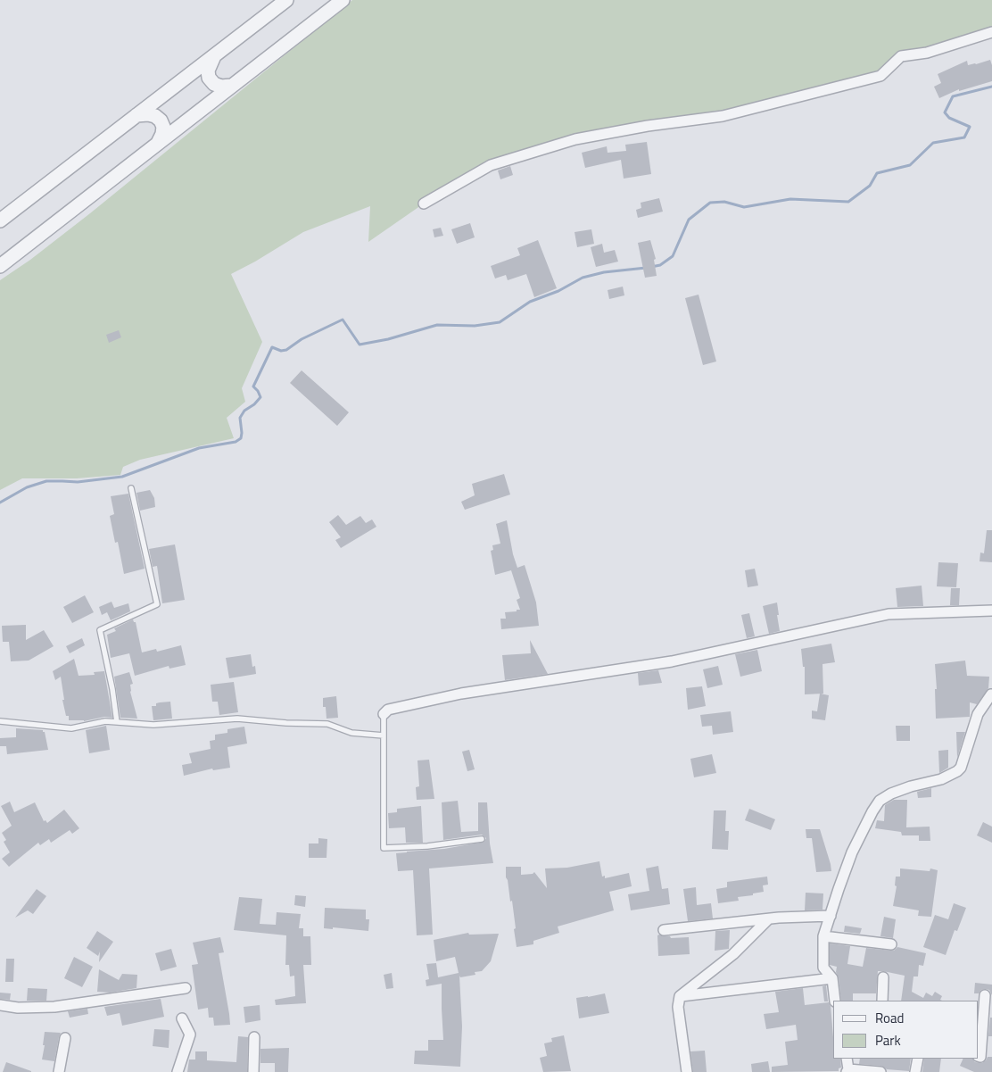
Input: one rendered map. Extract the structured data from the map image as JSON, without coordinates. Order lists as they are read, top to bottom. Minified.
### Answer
{"legend":["Road","Park"]}
